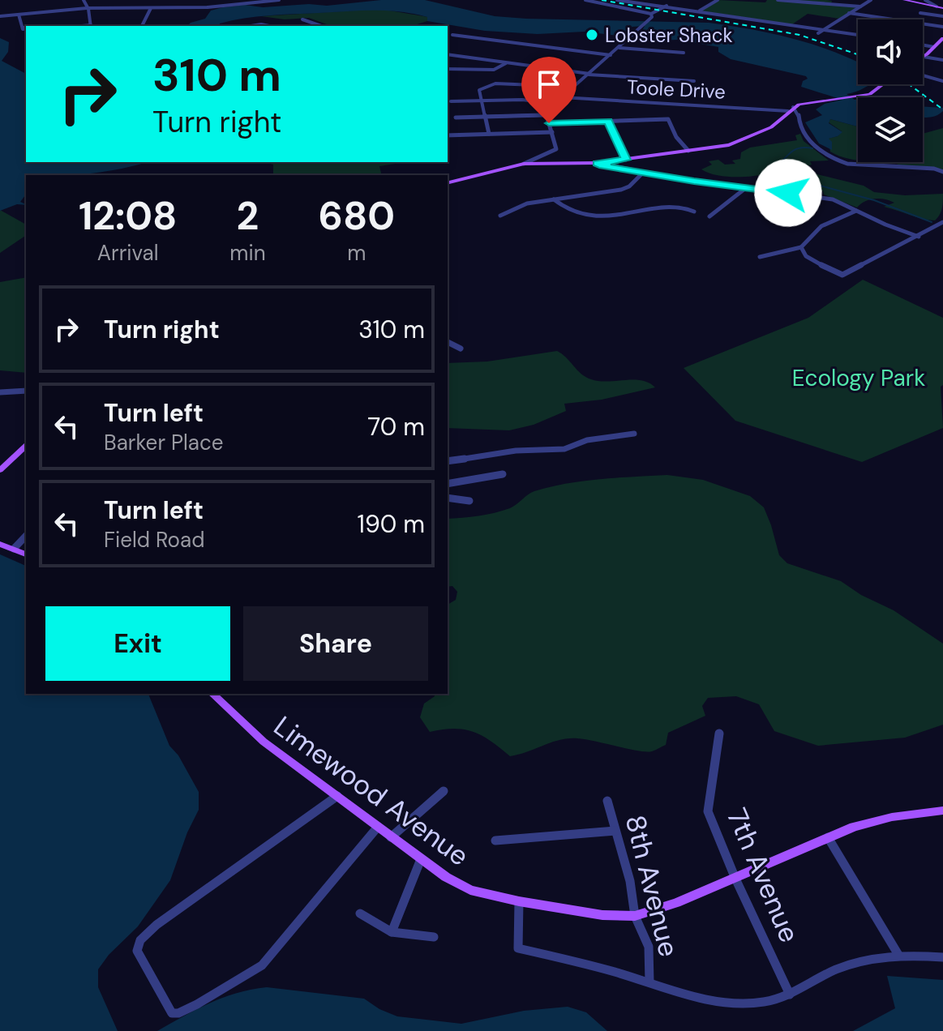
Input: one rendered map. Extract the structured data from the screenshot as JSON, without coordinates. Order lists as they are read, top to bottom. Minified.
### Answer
{"streets":{"main road":["Limewood Avenue"],"street":["Toole Drive","7th Avenue","8th Avenue"]},"crossings":[["Limewood Avenue","7th Avenue"],["Limewood Avenue","8th Avenue"]],"parks":["Ecology Park"],"places":["Lobster Shack"],"page":{"turn":["310 m","Turn right"],"eta":["12:08","Arrival","2","min","680","m"],"list":[{"name":"Turn right","value":"310 m"},{"name":"Turn left","note":"Barker Place","value":"70 m"},{"name":"Turn left","note":"Field Road","value":"190 m"}],"buttons":["Exit","Share"]}}
